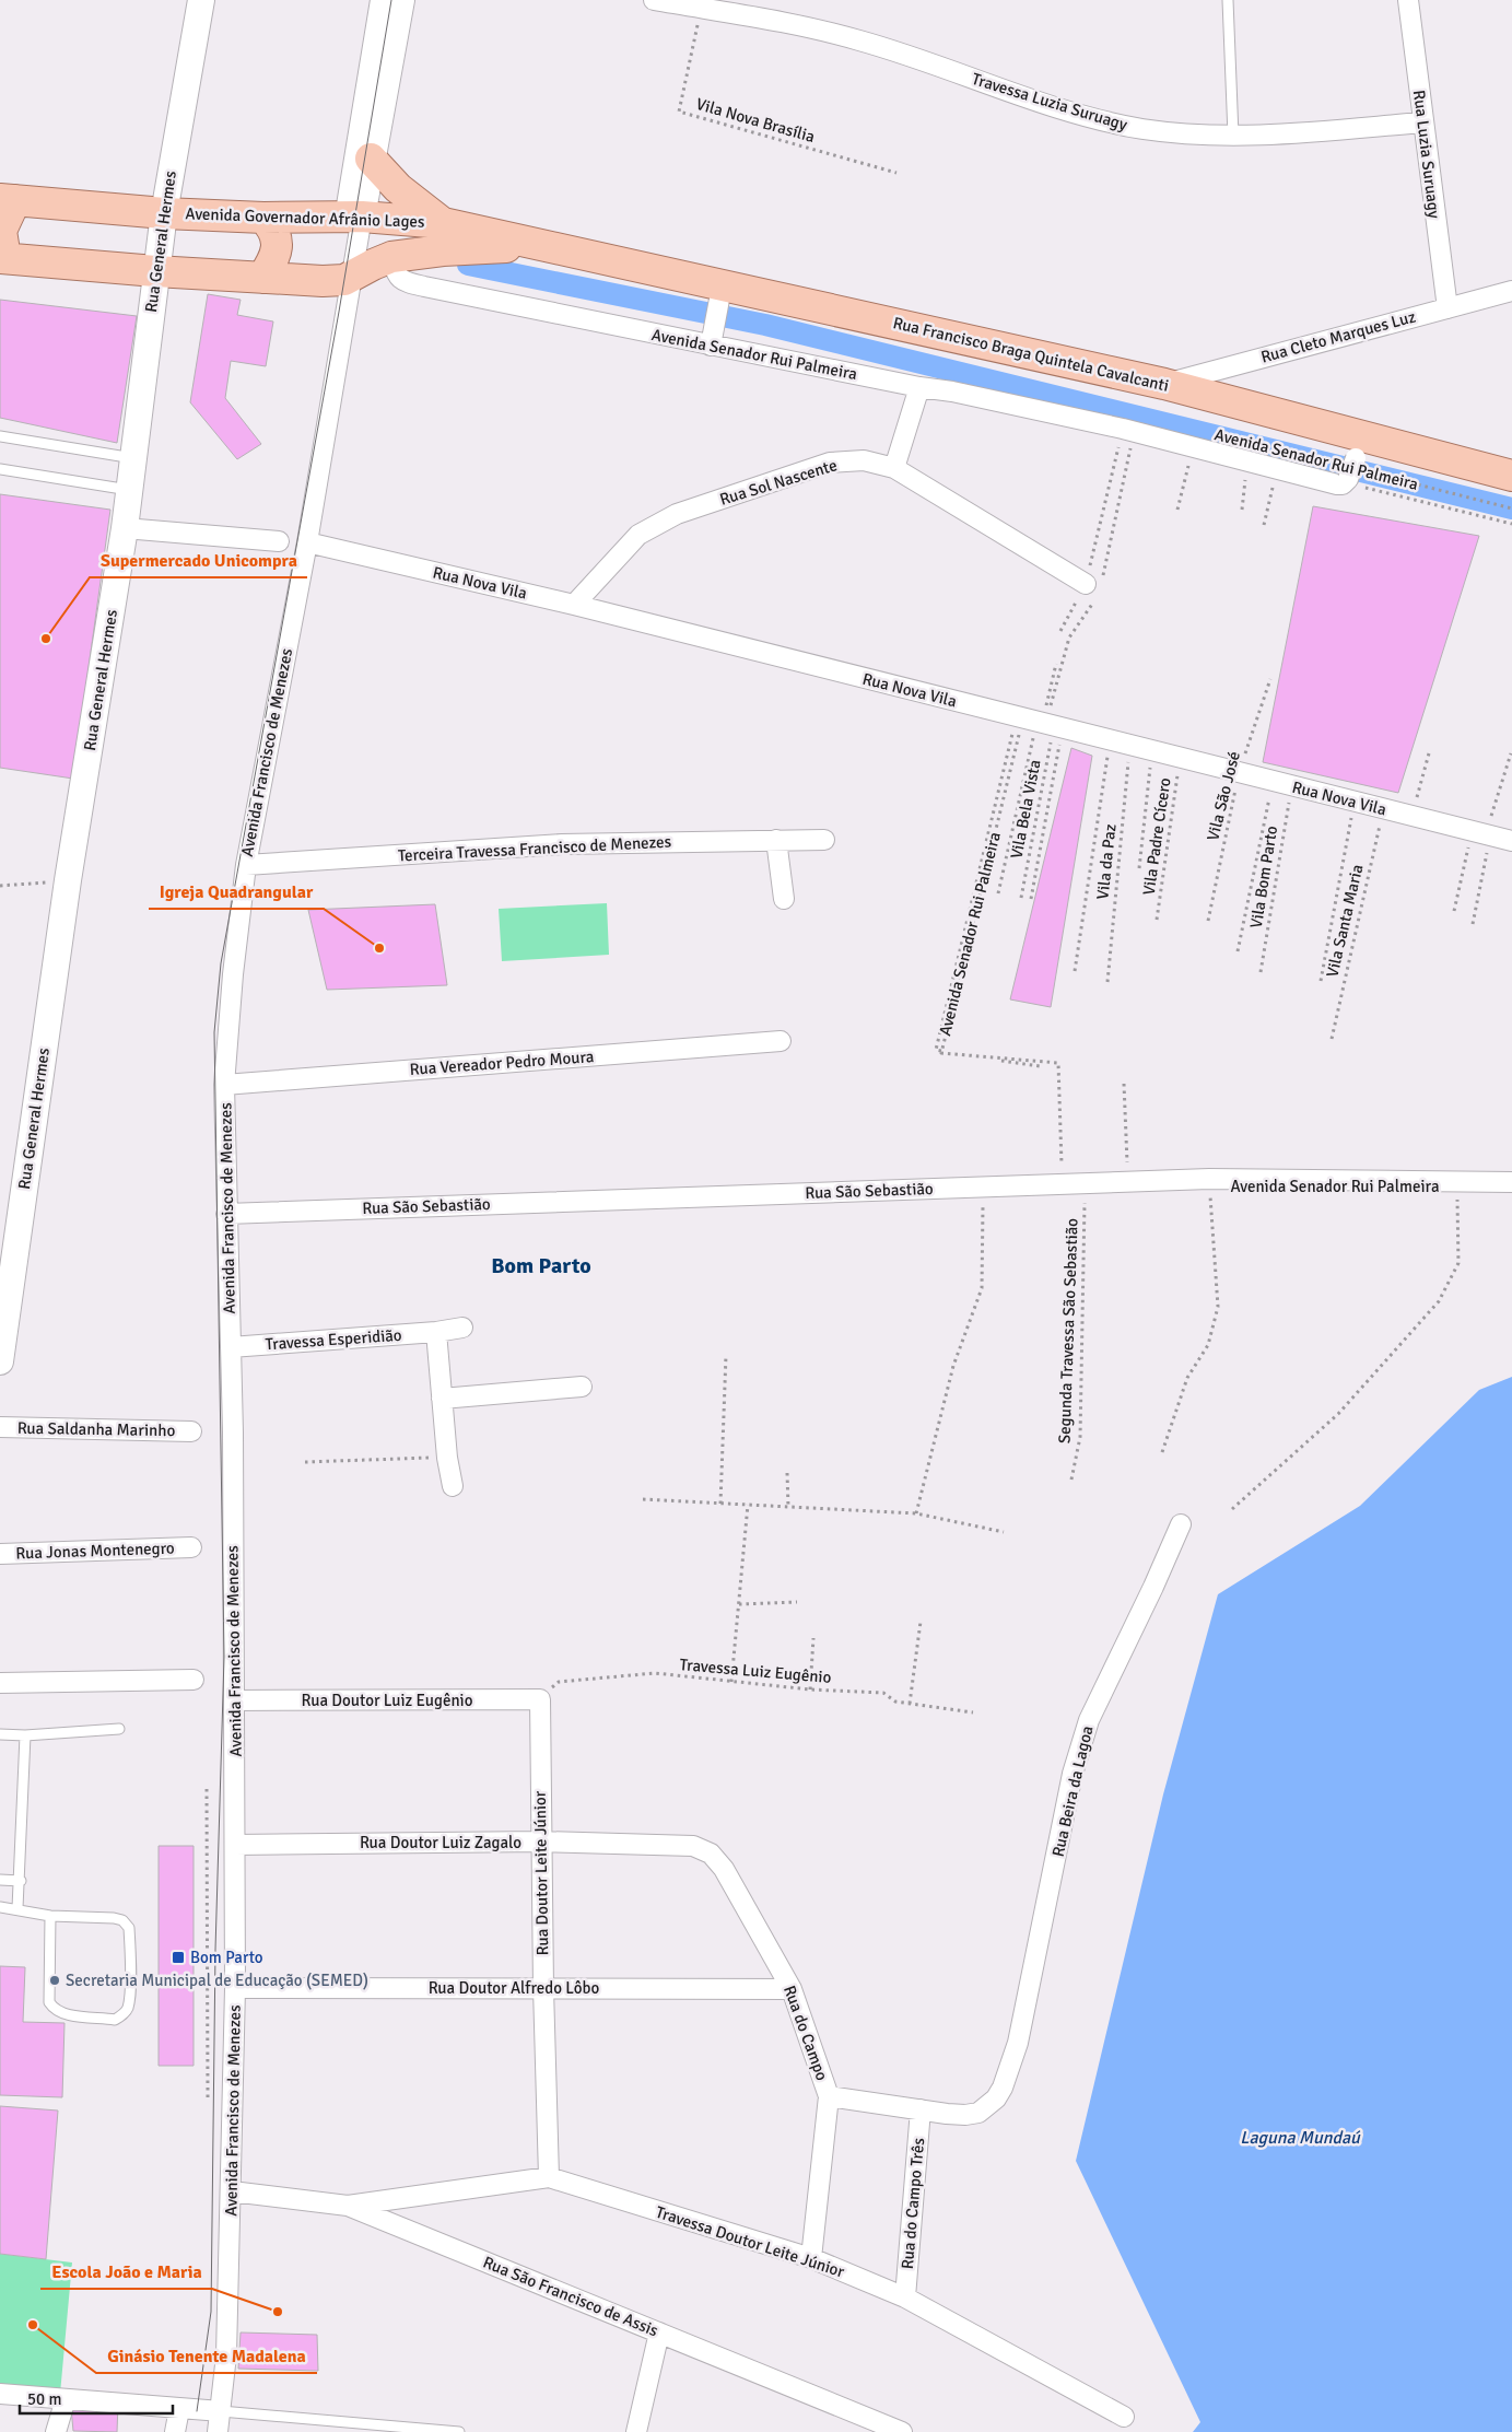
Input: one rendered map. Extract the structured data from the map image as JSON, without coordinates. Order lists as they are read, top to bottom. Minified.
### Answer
{"streets":{"main road":["Avenida Governador Afrânio Lages","Rua Francisco Braga Quintela Cavalcanti"],"street":["Travessa Luzia Suruagy","Rua Luzia Suruagy","Rua General Hermes","Rua Cleto Marques Luz","Avenida Senador Rui Palmeira","Rua Sol Nascente","Rua Nova Vila","Avenida Francisco de Menezes","Terceira Travessa Francisco de Menezes","Rua Vereador Pedro Moura","Rua São Sebastião","Travessa Esperidião","Rua Saldanha Marinho","Rua Jonas Montenegro","Rua Doutor Luiz Eugênio","Rua Beira da Lagoa","Rua Doutor Luiz Zagalo","Rua Doutor Leite Júnior","Rua Doutor Alfredo Lôbo","Rua do Campo","Rua do Campo Três","Travessa Doutor Leite Júnior","Rua São Francisco de Assis"],"path":["Vila Nova Brasília","Vila São José","Vila Bela Vista","Vila Padre Cícero","Vila da Paz","Vila Bom Parto","Vila Santa Maria","Segunda Travessa São Sebastião","Travessa Luiz Eugênio"]},"crossings":[["Travessa Luzia Suruagy","Vila Nova Brasília"],["Travessa Luzia Suruagy","Rua Luzia Suruagy"],["Rua Luzia Suruagy","Rua Cleto Marques Luz"],["Avenida Governador Afrânio Lages","Rua General Hermes"],["Avenida Governador Afrânio Lages","Avenida Senador Rui Palmeira"],["Avenida Governador Afrânio Lages","Rua Francisco Braga Quintela Cavalcanti"],["Avenida Governador Afrânio Lages","Avenida Francisco de Menezes"],["Rua Cleto Marques Luz","Rua Francisco Braga Quintela Cavalcanti"],["Avenida Senador Rui Palmeira","Rua Francisco Braga Quintela Cavalcanti"],["Avenida Senador Rui Palmeira","Rua Nova Vila"],["Avenida Senador Rui Palmeira","Vila Bela Vista"],["Rua Sol Nascente","Rua Nova Vila"],["Rua Nova Vila","Avenida Francisco de Menezes"],["Rua Nova Vila","Vila São José"],["Rua Nova Vila","Vila Bela Vista"],["Rua Nova Vila","Vila Padre Cícero"],["Rua Nova Vila","Vila da Paz"],["Rua Nova Vila","Vila Bom Parto"],["Rua Nova Vila","Vila Santa Maria"],["Avenida Francisco de Menezes","Terceira Travessa Francisco de Menezes"],["Avenida Francisco de Menezes","Rua Vereador Pedro Moura"],["Avenida Francisco de Menezes","Rua São Sebastião"],["Avenida Francisco de Menezes","Travessa Esperidião"],["Avenida Francisco de Menezes","Rua Doutor Luiz Eugênio"],["Avenida Francisco de Menezes","Rua Doutor Luiz Zagalo"],["Avenida Francisco de Menezes","Rua Doutor Alfredo Lôbo"],["Avenida Francisco de Menezes","Rua São Francisco de Assis"],["Rua São Sebastião","Segunda Travessa São Sebastião"],["Travessa Luiz Eugênio","Rua Doutor Luiz Eugênio"],["Travessa Luiz Eugênio","Rua Doutor Leite Júnior"],["Rua Doutor Luiz Eugênio","Rua Doutor Leite Júnior"],["Rua Beira da Lagoa","Rua do Campo"],["Rua Doutor Luiz Zagalo","Rua Doutor Leite Júnior"],["Rua Doutor Luiz Zagalo","Rua do Campo"],["Rua Doutor Leite Júnior","Rua Doutor Alfredo Lôbo"],["Rua Doutor Leite Júnior","Travessa Doutor Leite Júnior"],["Rua Doutor Alfredo Lôbo","Rua do Campo"],["Rua do Campo","Rua do Campo Três"],["Rua do Campo Três","Travessa Doutor Leite Júnior"],["Travessa Doutor Leite Júnior","Rua São Francisco de Assis"]],"districts":["Bom Parto"],"water":["Laguna Mundaú"],"places":{"other":["Supermercado Unicompra","Igreja Quadrangular","Secretaria Municipal de Educação (SEMED)","Escola João e Maria","Ginásio Tenente Madalena"],"transit":["Bom Parto"]},"scale_bar":"50 m"}
